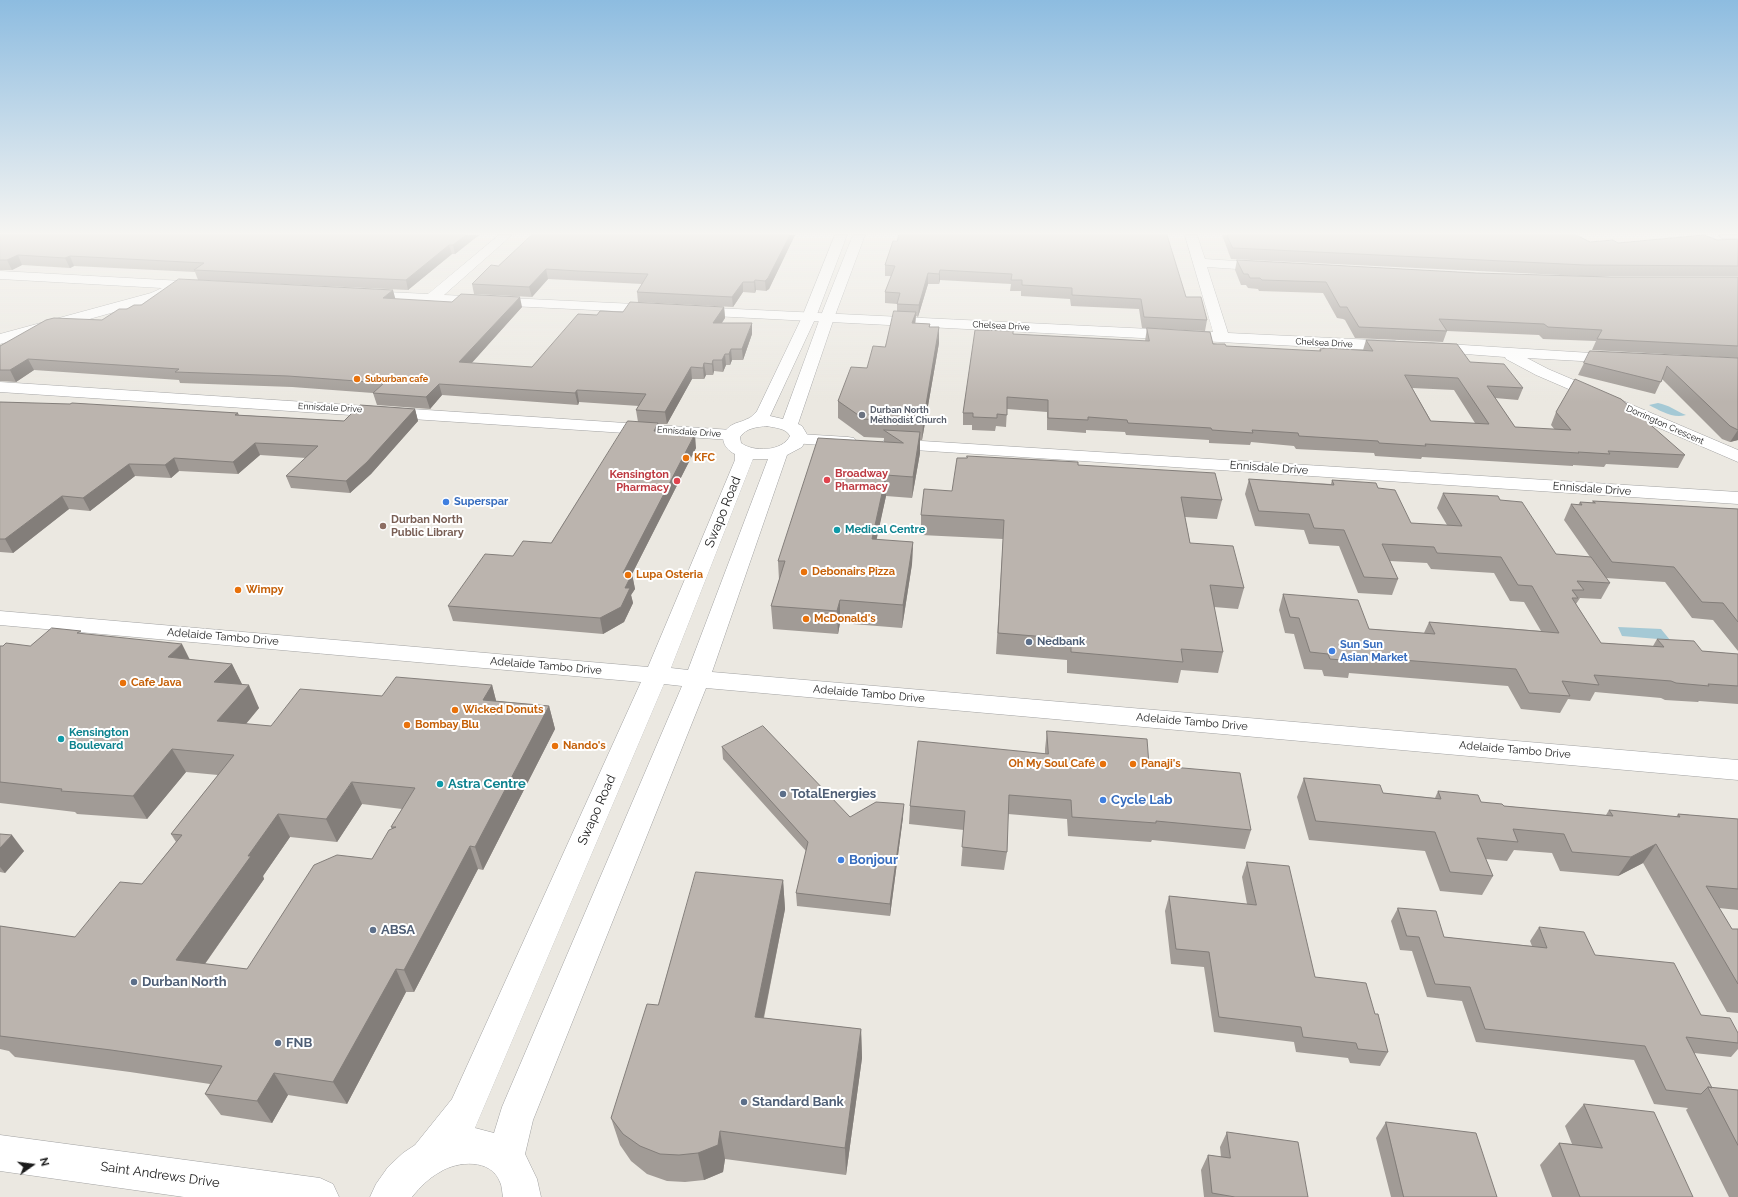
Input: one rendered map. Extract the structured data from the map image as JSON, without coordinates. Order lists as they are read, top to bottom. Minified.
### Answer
{"streets":{"street":["Chelsea Drive","Ennisdale Drive","Dorrington Crescent","Swapo Road","Adelaide Tambo Drive","Saint Andrews Drive"]},"crossings":[["Chelsea Drive","Dorrington Crescent"],["Swapo Road","Adelaide Tambo Drive"]],"places":["Suburban cafe","Durban North Methodist Church","KFC","Broadway Pharmacy","Kensington Pharmacy","Superspar","Durban North Public Library","Medical Centre","Debonairs Pizza","Lupa Osteria","Wimpy","McDonald's","Nedbank","Sun Sun Asian Market","Cafe Java","Wicked Donuts","Bombay Blu","Kensington Boulevard","Nando's","Oh My Soul Café","Panaji's","Astra Centre","TotalEnergies","Cycle Lab","Bonjour","ABSA","Durban North","FNB","Standard Bank"],"north":"right"}
